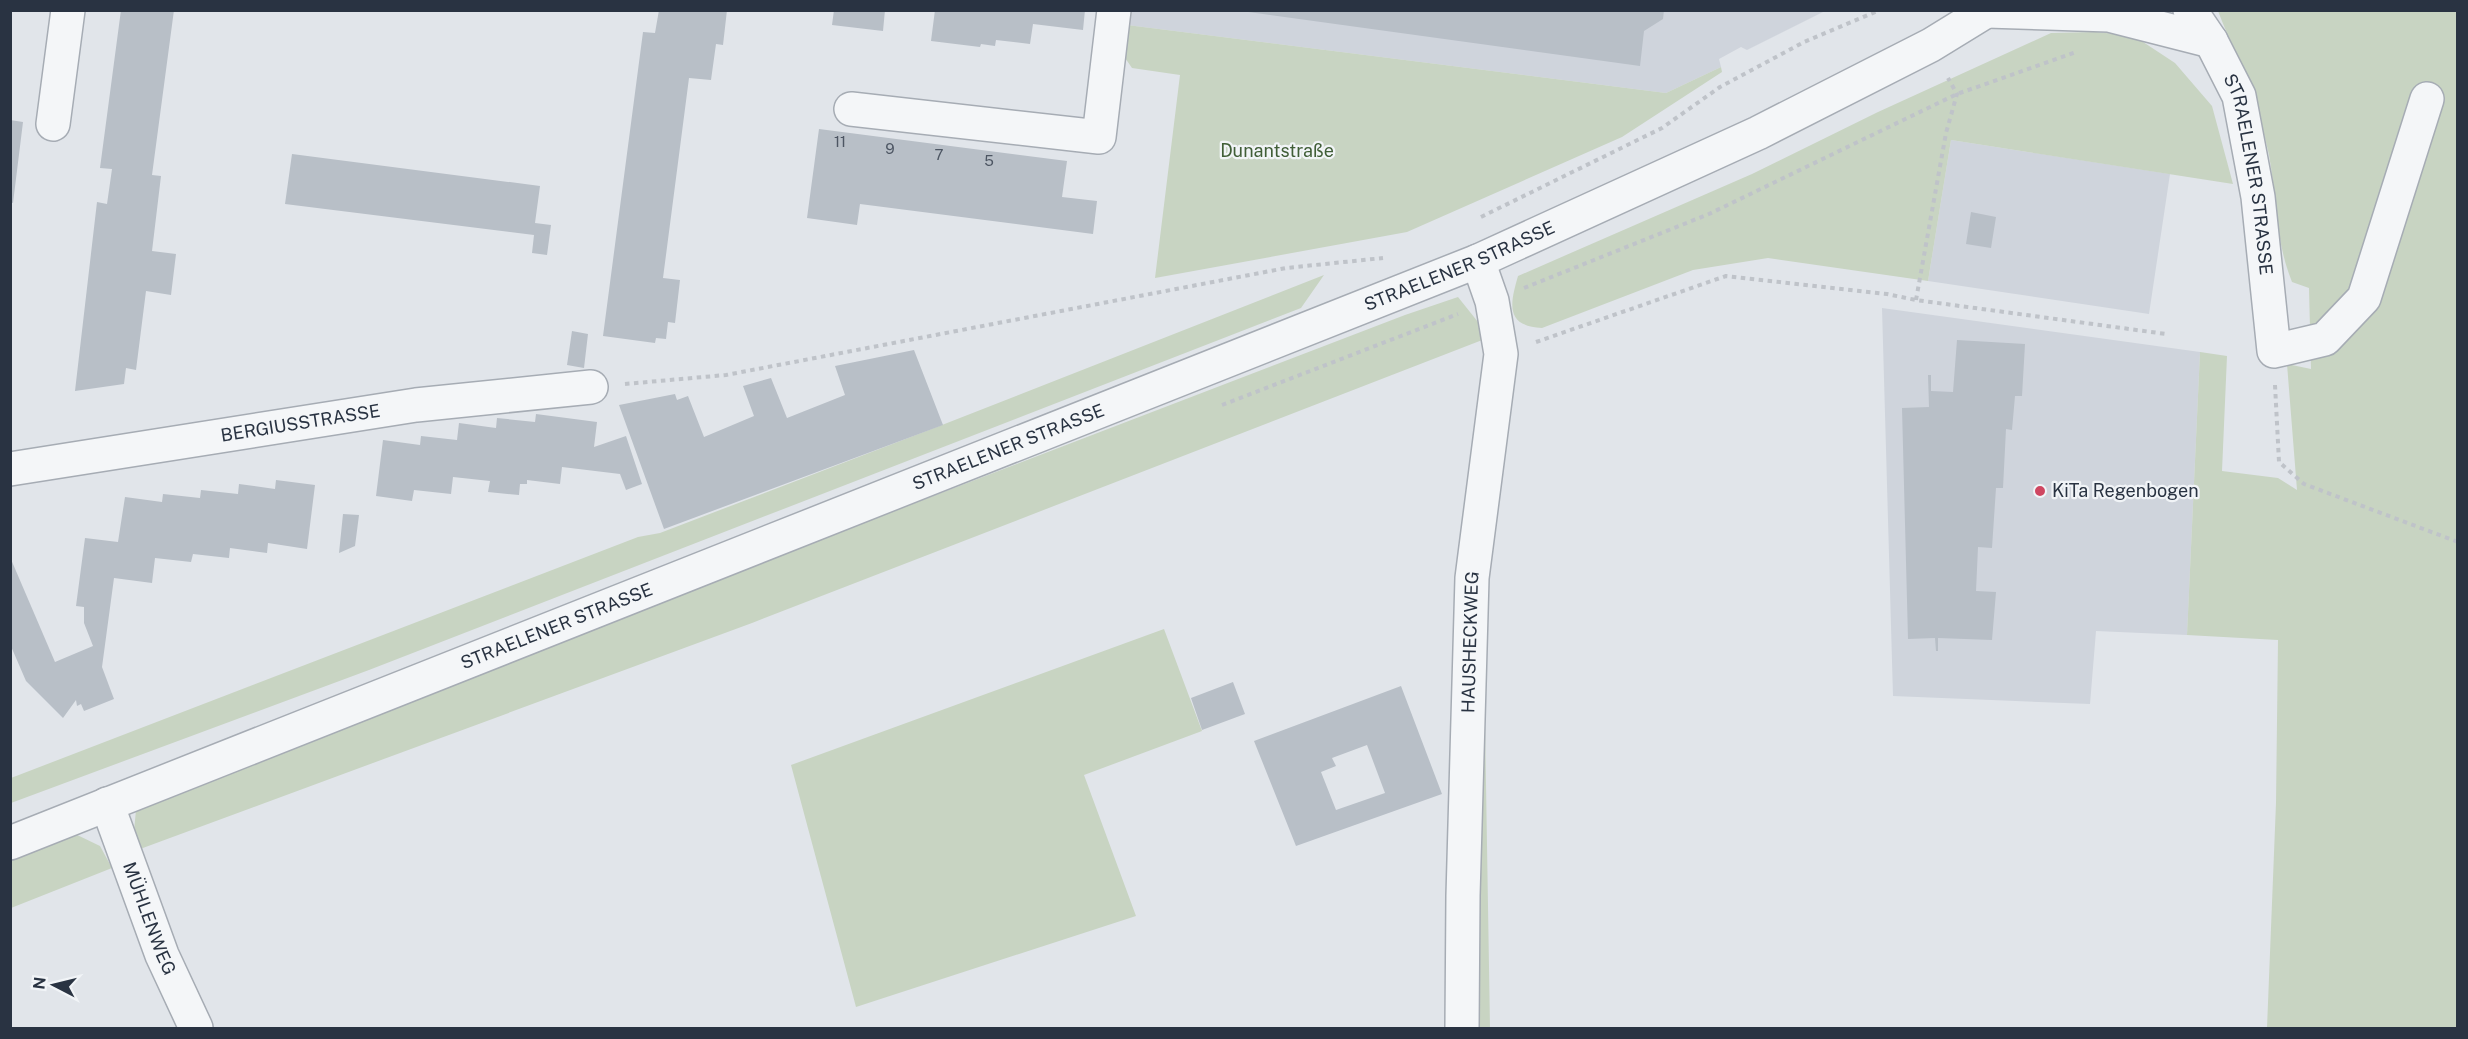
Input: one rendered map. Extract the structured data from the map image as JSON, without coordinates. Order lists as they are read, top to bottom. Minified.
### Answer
{"streets":{"street":["STRAELENER STRASSE","BERGIUSSTRASSE","HAUSHECKWEG","MÜHLENWEG"]},"crossings":[["STRAELENER STRASSE","HAUSHECKWEG"],["STRAELENER STRASSE","MÜHLENWEG"]],"parks":["Dunantstraße"],"places":["KiTa Regenbogen"],"house_numbers":["11","9","7","5"],"north":"left"}
